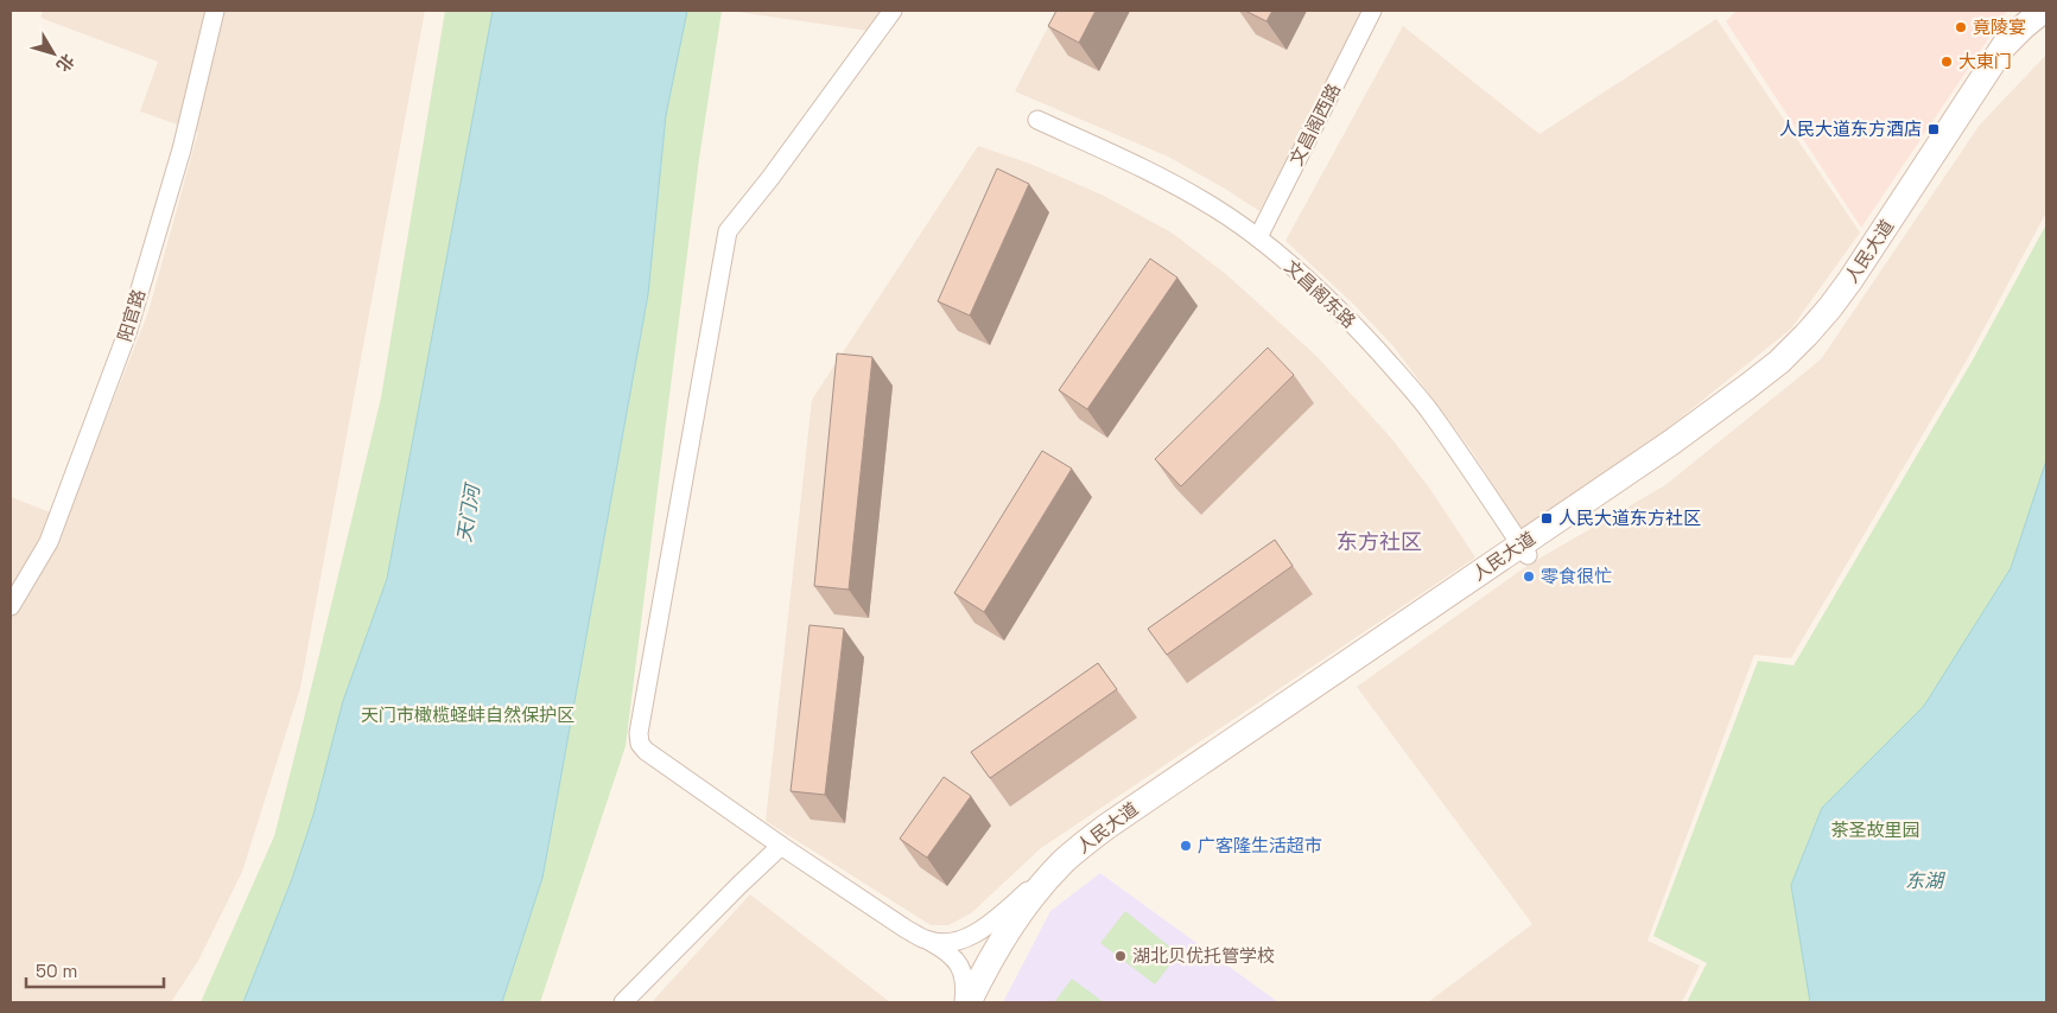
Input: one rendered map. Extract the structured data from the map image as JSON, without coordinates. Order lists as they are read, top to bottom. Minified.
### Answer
{"streets":{"main road":["人民大道"],"street":["文昌阁西路","文昌阁东路","阳官路"]},"crossings":[["文昌阁西路","文昌阁东路"],["人民大道","文昌阁东路"]],"districts":["东方社区"],"water":["天门河","东湖"],"parks":["天门市橄榄蛏蚌自然保护区","茶圣故里园"],"places":{"other":["竟陵宴","大東门","零食很忙","广客隆生活超市","湖北贝优托管学校"],"transit":["人民大道东方酒店","人民大道东方社区"]},"scale_bar":"50 m","north":"bottom right"}
